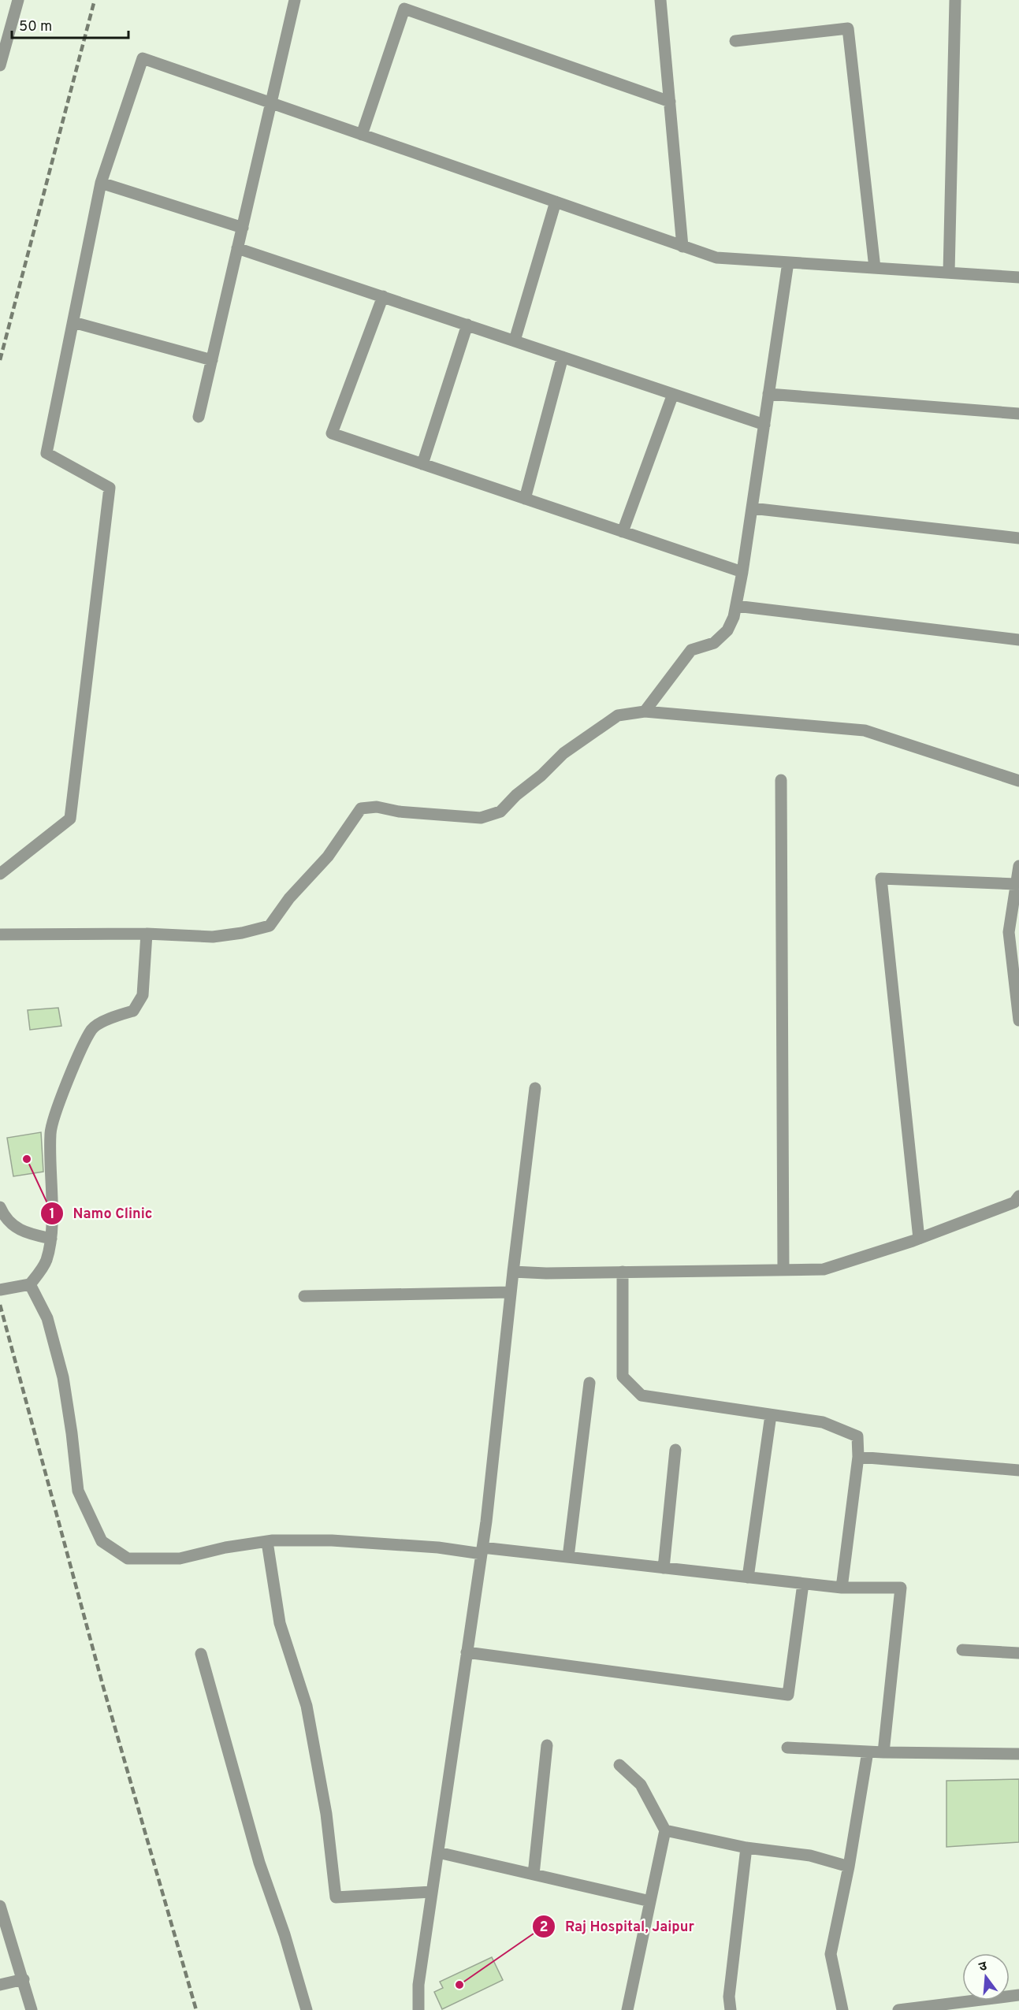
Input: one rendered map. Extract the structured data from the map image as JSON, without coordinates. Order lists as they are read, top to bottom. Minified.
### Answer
{"places":["Namo Clinic","Raj Hospital, Jaipur"],"scale_bar":"50 m","north":"top"}
